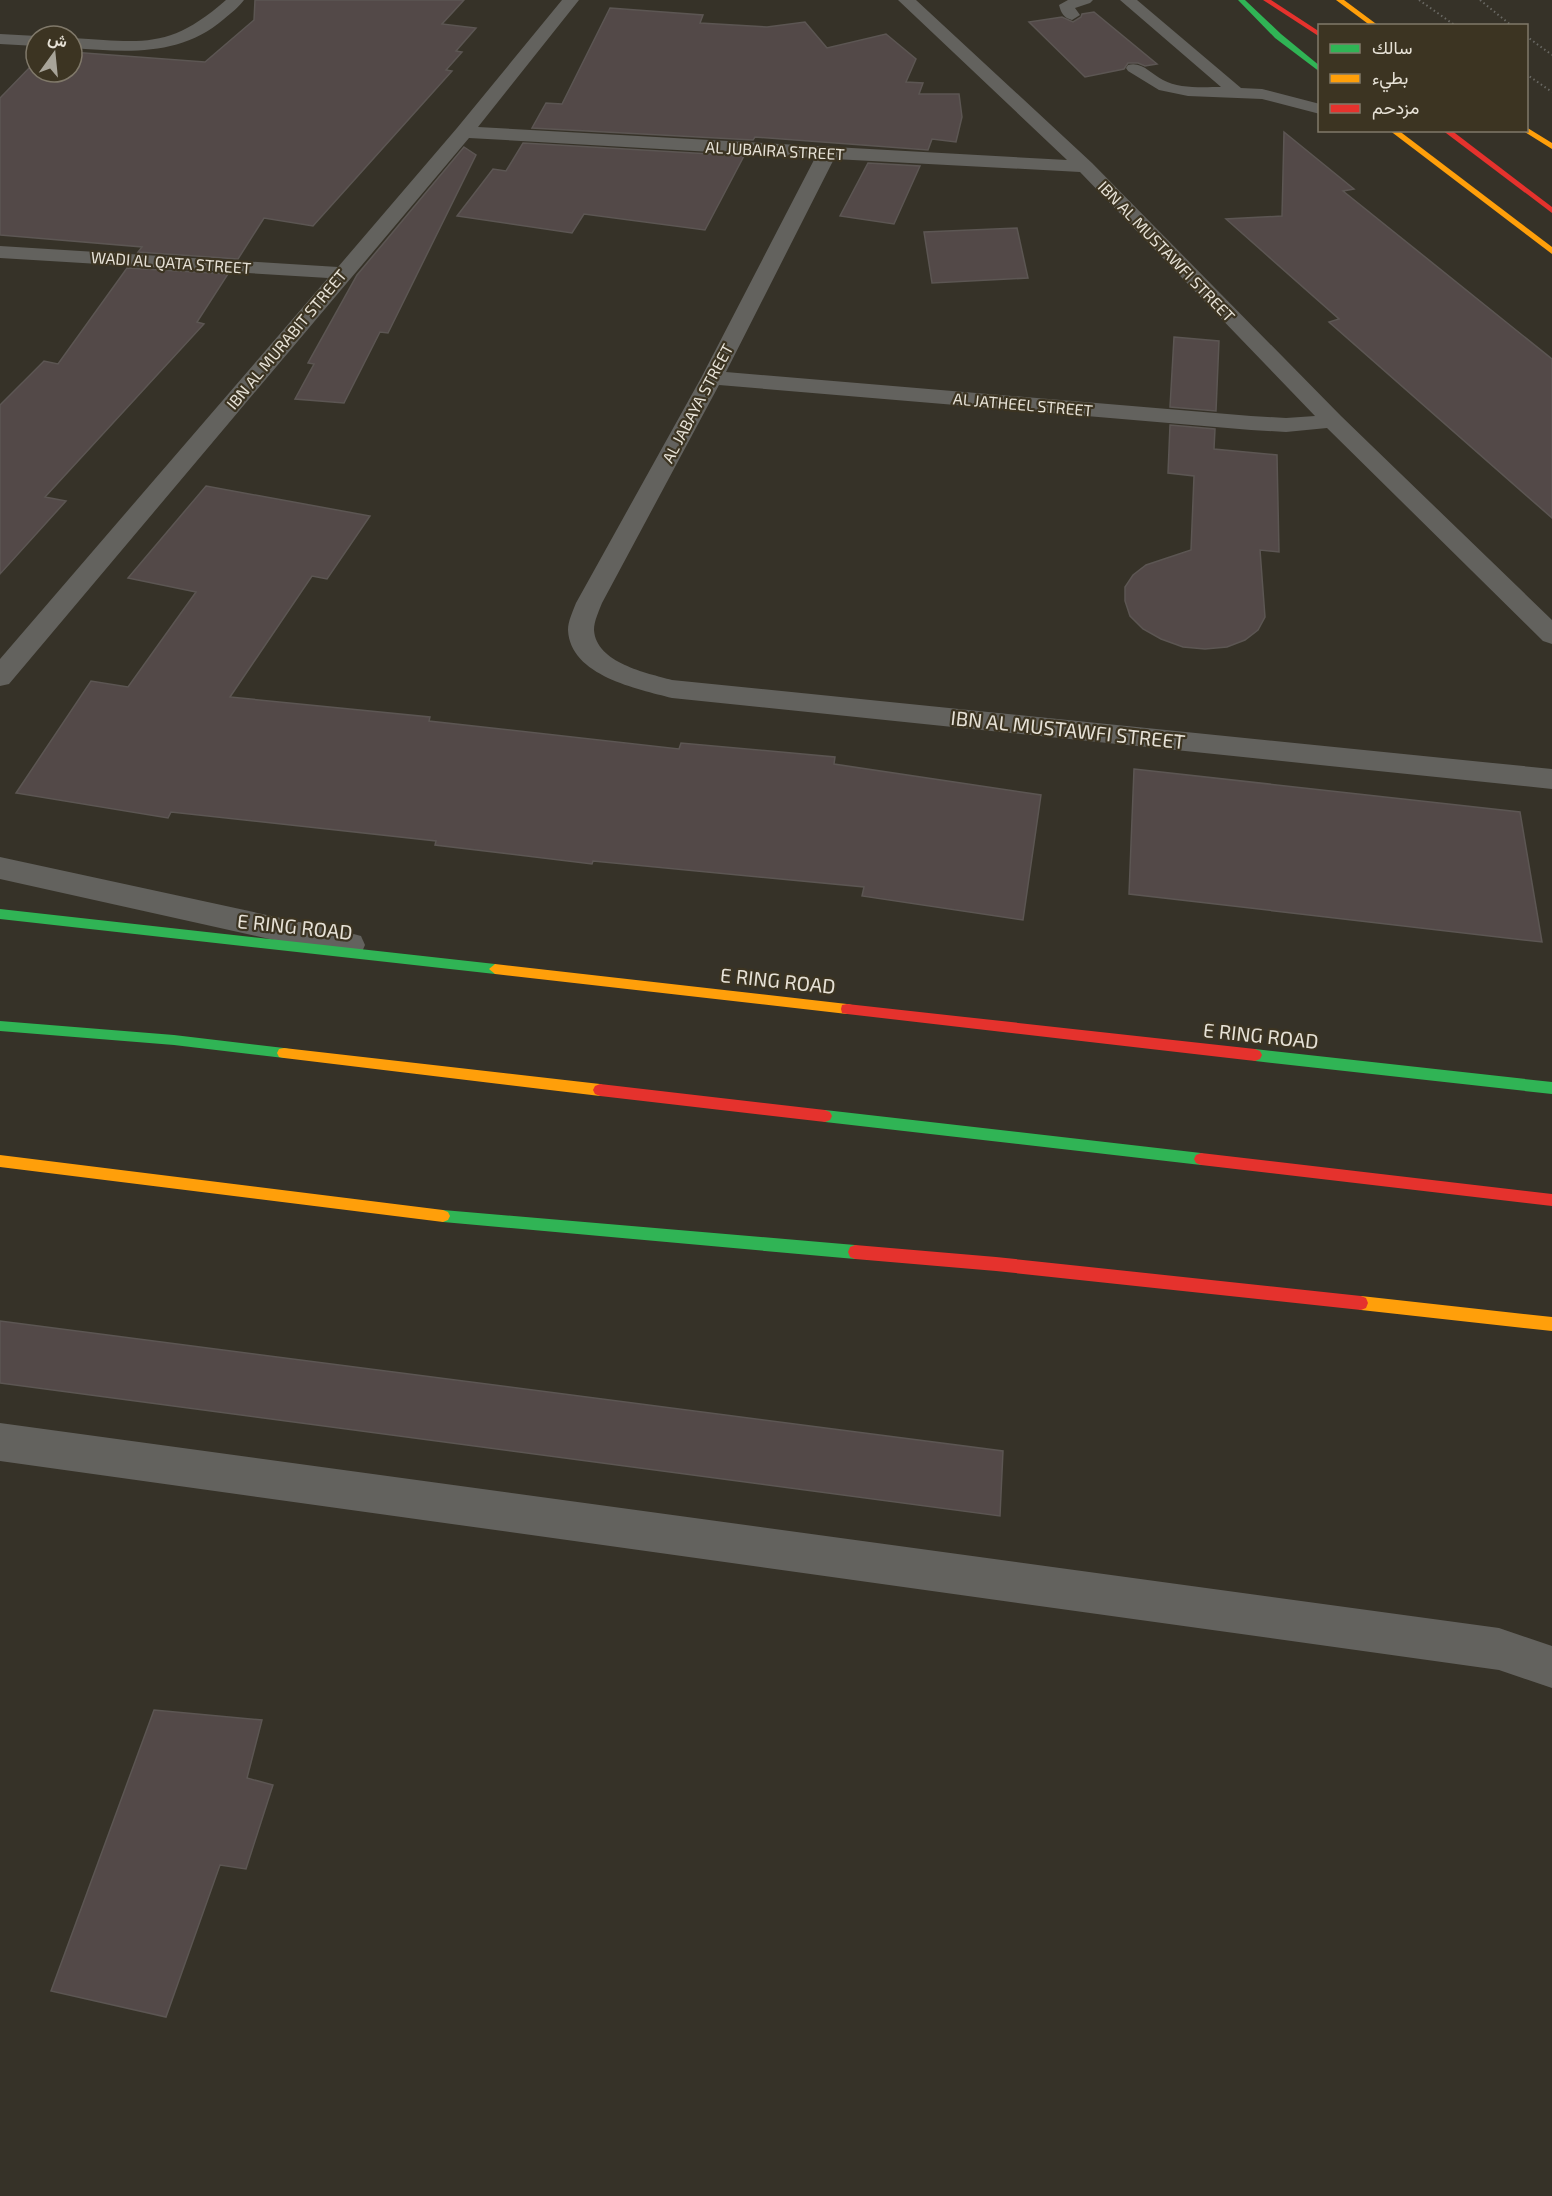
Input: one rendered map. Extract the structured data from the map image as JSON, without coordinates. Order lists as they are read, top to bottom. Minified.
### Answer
{"streets":{"main road":["E RING ROAD"],"street":["AL JUBAIRA STREET","IBN AL MUSTAWFI STREET","WADI AL QATA STREET","IBN AL MURABIT STREET","AL JABAYA STREET","AL JATHEEL STREET"]},"crossings":[["AL JUBAIRA STREET","IBN AL MUSTAWFI STREET"],["AL JUBAIRA STREET","IBN AL MURABIT STREET"],["AL JUBAIRA STREET","AL JABAYA STREET"],["IBN AL MUSTAWFI STREET","AL JABAYA STREET"],["IBN AL MUSTAWFI STREET","AL JATHEEL STREET"],["WADI AL QATA STREET","IBN AL MURABIT STREET"],["AL JABAYA STREET","AL JATHEEL STREET"]],"legend":["سالك","بطيء","مزدحم"],"north":"top"}
